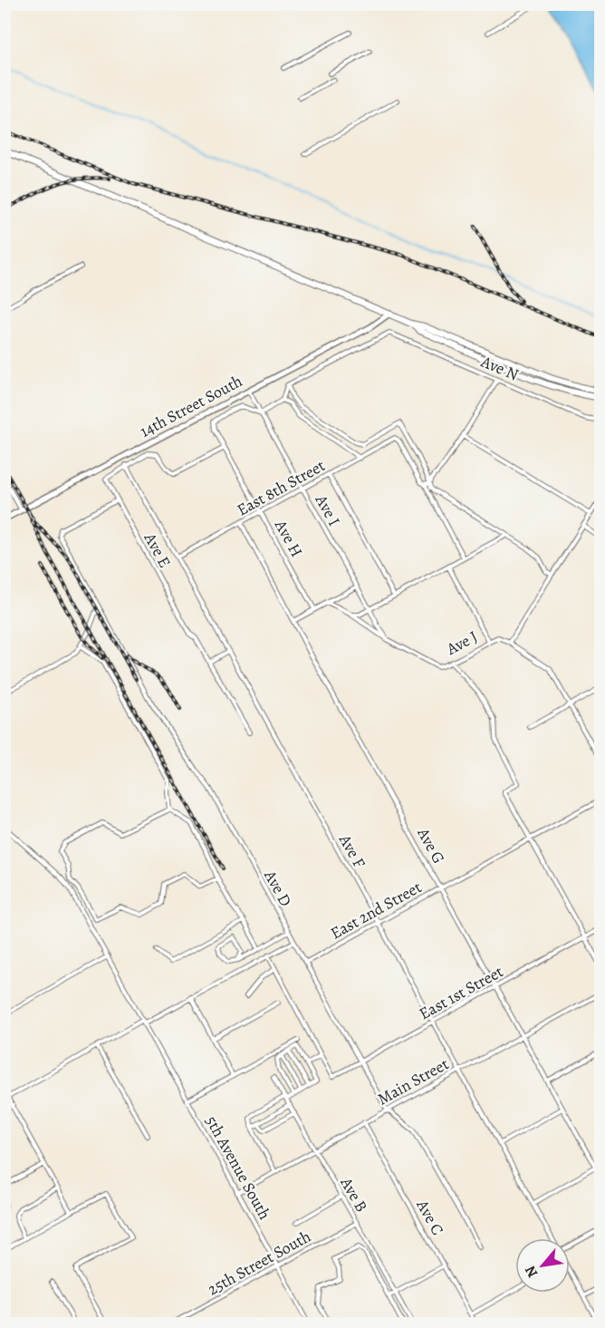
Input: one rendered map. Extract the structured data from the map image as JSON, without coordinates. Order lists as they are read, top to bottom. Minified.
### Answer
{"streets":{"street":["Ave N","14th Street South","East 8th Street","Ave I","Ave H","Ave E","Ave J","Ave G","Ave F","Ave D","East 2nd Street","East 1st Street","Main Street","5th Avenue South","Ave B","Ave C","25th Street South"]},"crossings":[["14th Street South","Ave I"],["East 8th Street","Ave I"],["East 8th Street","Ave H"],["East 8th Street","Ave G"],["East 8th Street","Ave F"],["Ave I","Ave H"],["Ave I","Ave J"],["Ave E","Ave F"],["Ave E","Ave D"],["Ave G","East 2nd Street"],["Ave G","East 1st Street"],["Ave G","Main Street"],["Ave F","East 2nd Street"],["Ave F","East 1st Street"],["Ave F","Main Street"],["Ave D","East 2nd Street"],["Ave D","East 1st Street"],["Ave D","Main Street"],["Main Street","5th Avenue South"],["Main Street","Ave B"],["Main Street","Ave C"],["5th Avenue South","25th Street South"],["Ave B","25th Street South"]],"north":"bottom left"}
